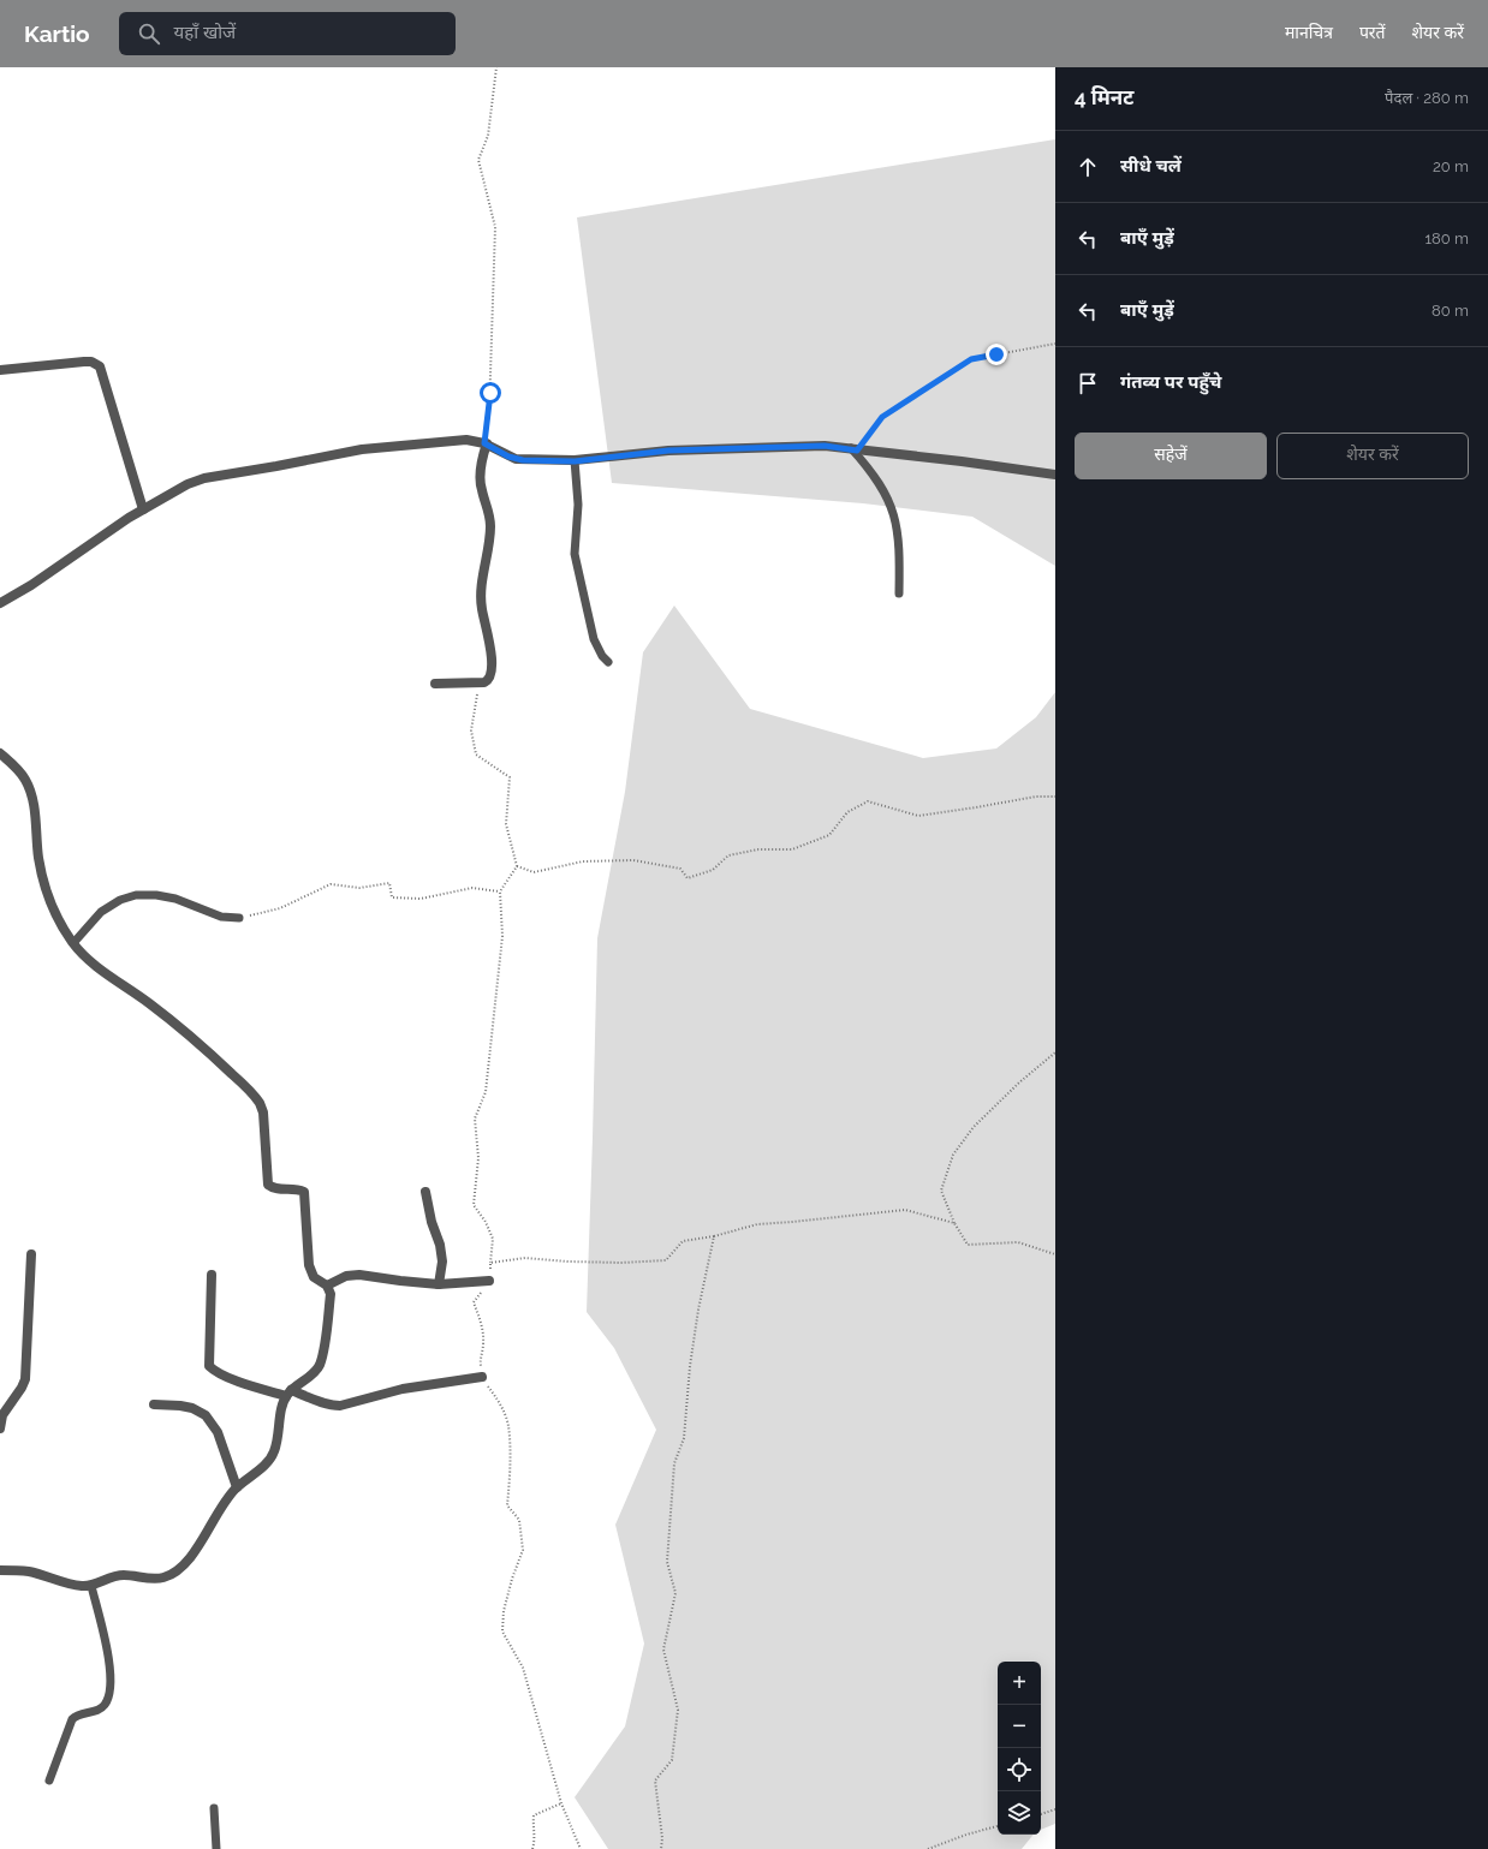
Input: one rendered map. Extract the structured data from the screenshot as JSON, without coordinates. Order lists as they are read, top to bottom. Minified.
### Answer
{"page":{"header":"Kartio","search":"यहाँ खोजें","nav":["मानचित्र","परतें","शेयर करें"],"heading":["4 मिनट","पैदल · 280 m"],"list":[["सीधे चलें","20 m"],["बाएँ मुड़ें","180 m"],["बाएँ मुड़ें","80 m"],"गंतव्य पर पहुँचे"],"buttons":["सहेजें","शेयर करें"],"map_buttons":["+","−"]}}
